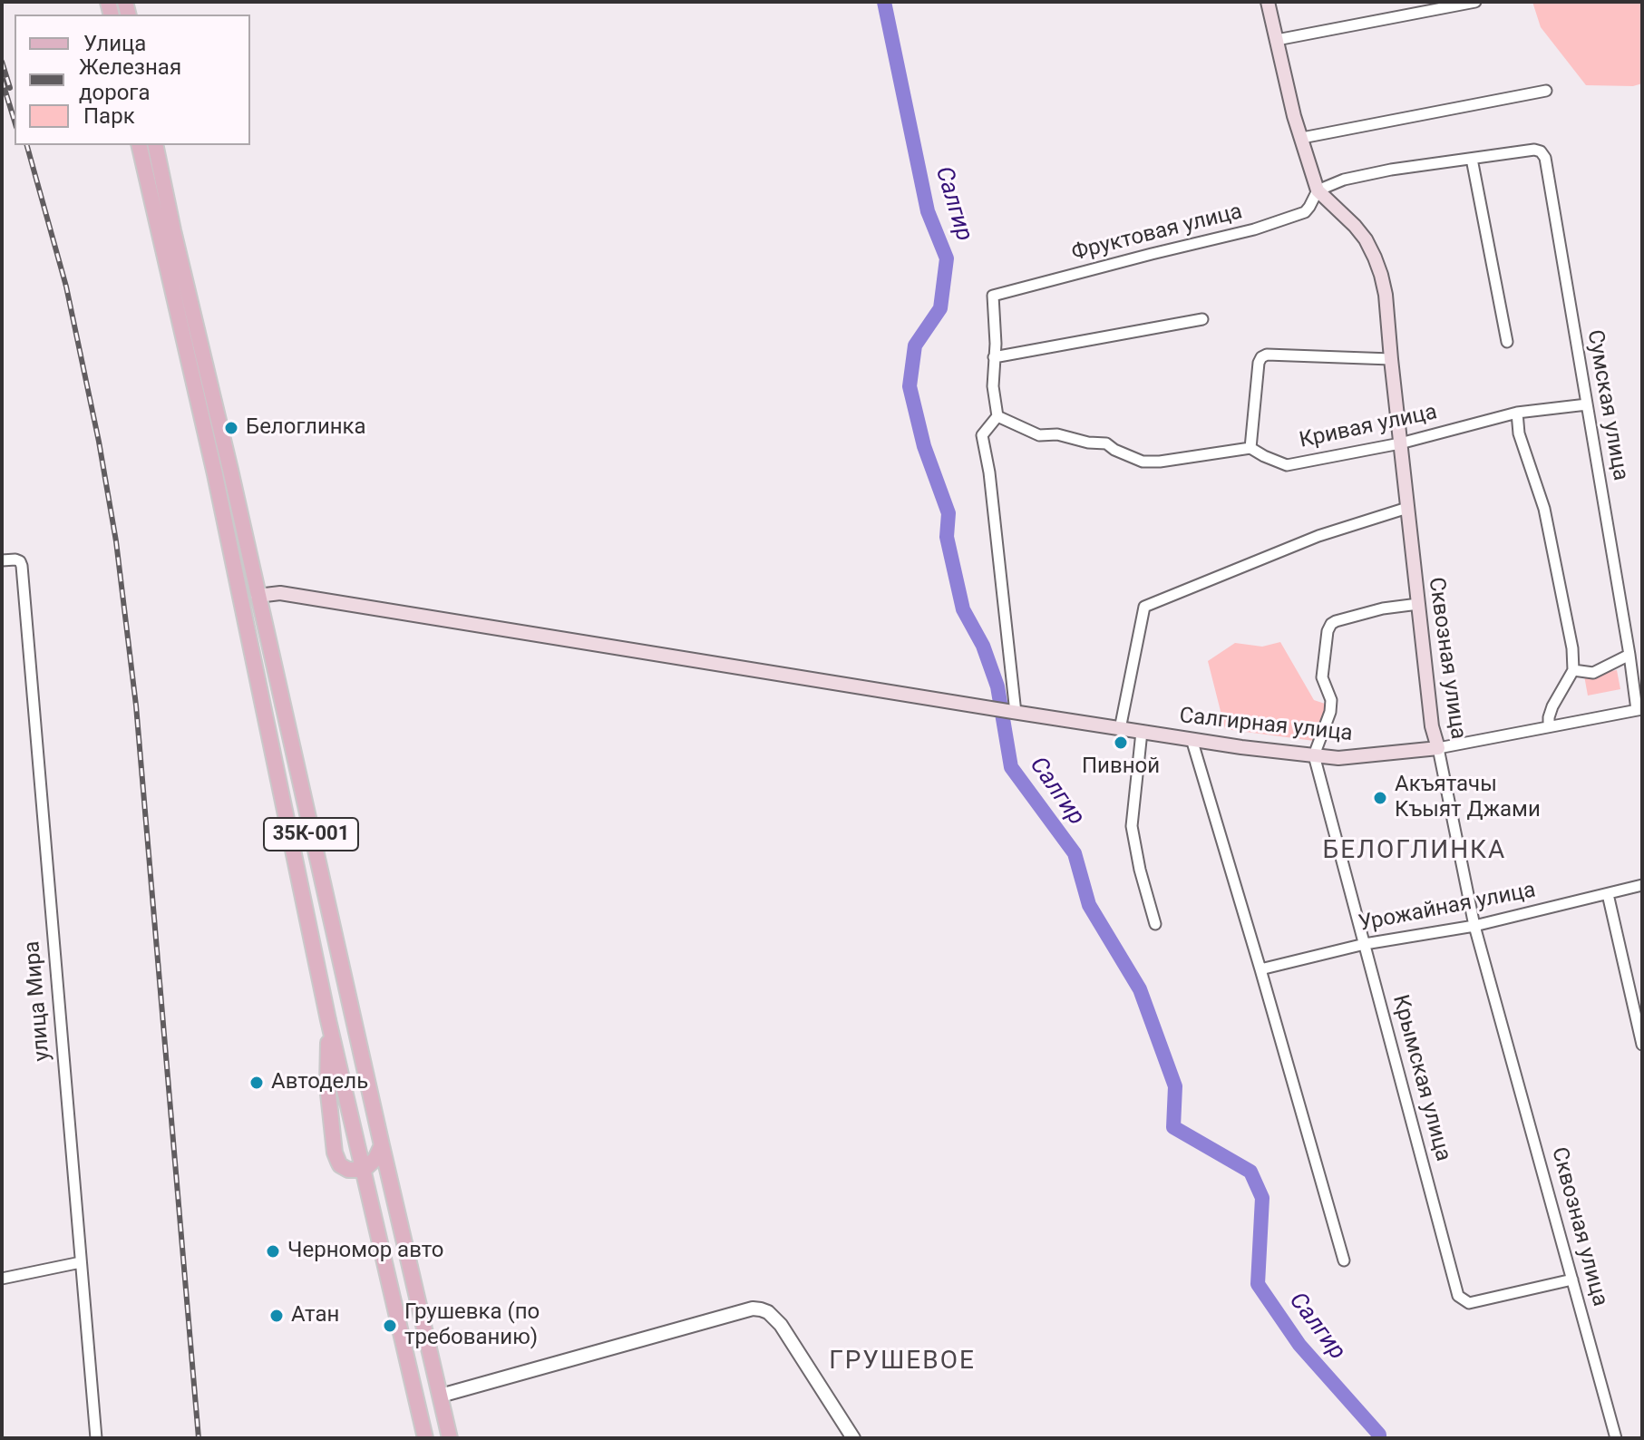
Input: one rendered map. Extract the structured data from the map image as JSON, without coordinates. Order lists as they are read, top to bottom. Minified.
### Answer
{"streets":{"main road":["Сквозная улица","Салгирная улица","35К-001"],"street":["Фруктовая улица","Сумская улица","Кривая улица","Урожайная улица","улица Мира","Крымская улица"]},"crossings":[["Фруктовая улица","Сквозная улица"],["Сумская улица","Кривая улица"],["Сумская улица","Салгирная улица"],["Кривая улица","Сквозная улица"],["Сквозная улица","Салгирная улица"],["Сквозная улица","Урожайная улица"],["Сквозная улица","Крымская улица"],["Салгирная улица","35К-001"],["Салгирная улица","Крымская улица"],["Урожайная улица","Крымская улица"]],"districts":["БЕЛОГЛИНКА","ГРУШЕВОЕ"],"water":["Салгир"],"places":["Белоглинка","Пивной","Акъятачы Къыят Джами","Автодель","Черномор авто","Атан","Грушевка (по требованию)"],"legend":["Улица","Железная дорога","Парк"]}
